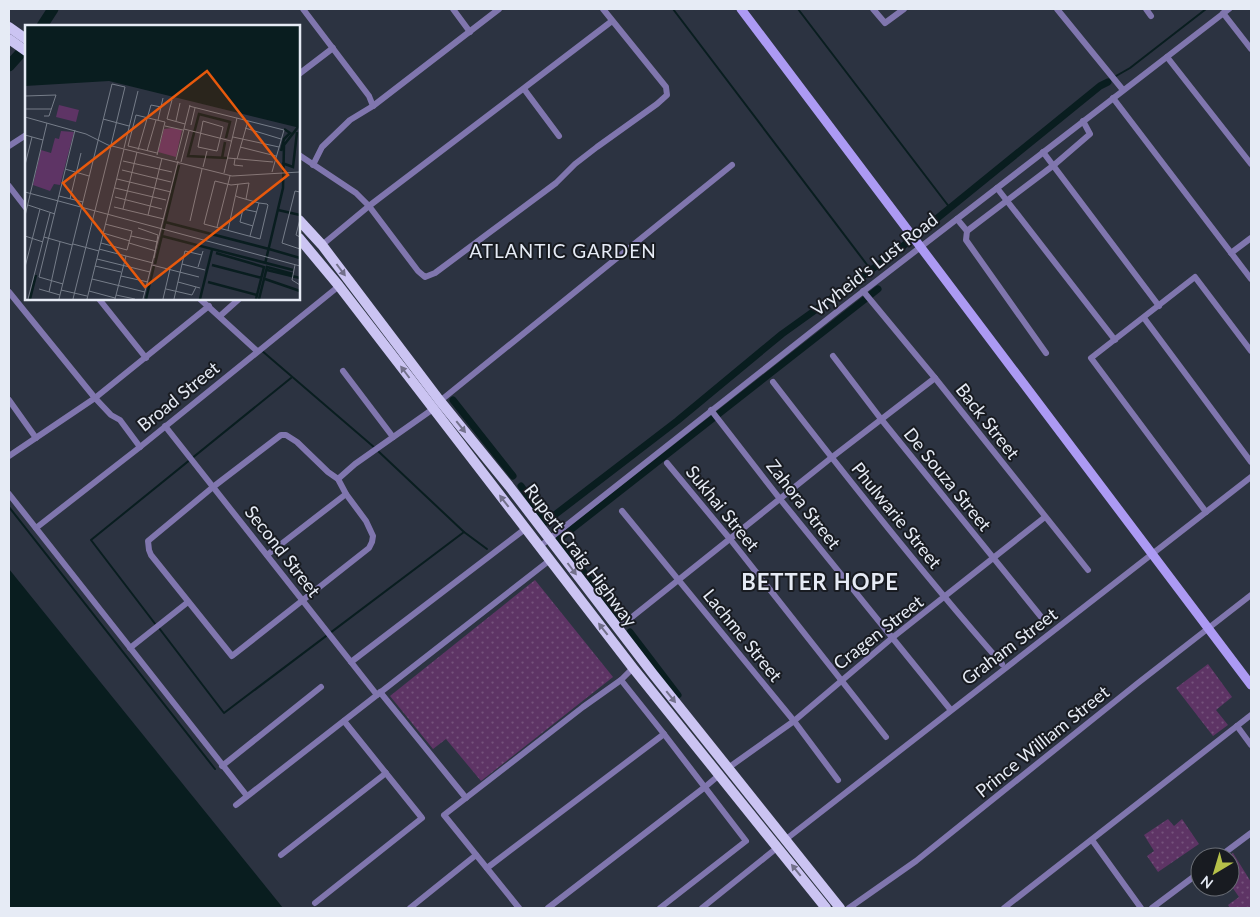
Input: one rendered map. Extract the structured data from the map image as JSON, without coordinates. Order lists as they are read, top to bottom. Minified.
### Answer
{"streets":{"main road":["Rupert Craig Highway"],"street":["Vryheid's Lust Road","Broad Street","Back Street","De Souza Street","Zahora Street","Sukhai Street","Phulwarie Street","Second Street","Cragen Street","Lachme Street","Graham Street","Prince William Street"]},"crossings":[["Vryheid's Lust Road","Back Street"],["Vryheid's Lust Road","Zahora Street"],["Vryheid's Lust Road","Rupert Craig Highway"],["Broad Street","Second Street"],["Broad Street","Rupert Craig Highway"],["Back Street","Cragen Street"],["De Souza Street","Cragen Street"],["Zahora Street","Cragen Street"],["Zahora Street","Graham Street"],["Sukhai Street","Cragen Street"],["Phulwarie Street","Cragen Street"],["Rupert Craig Highway","Cragen Street"],["Rupert Craig Highway","Graham Street"],["Cragen Street","Lachme Street"]],"districts":["ATLANTIC GARDEN","BETTER HOPE"],"north":"bottom left"}
